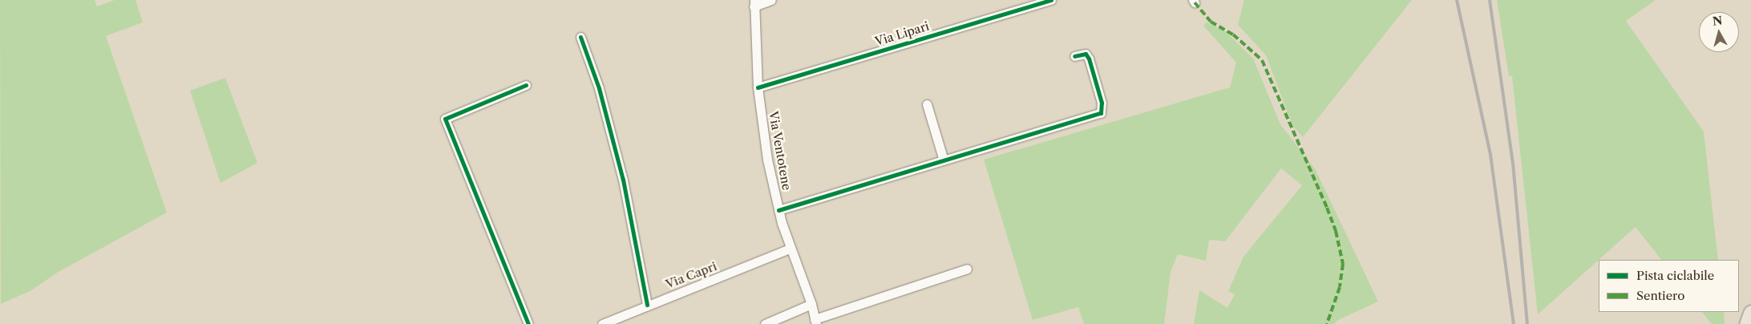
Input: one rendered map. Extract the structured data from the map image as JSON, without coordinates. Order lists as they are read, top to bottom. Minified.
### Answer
{"streets":{"street":["Via Lipari","Via Ventotene","Via Capri"]},"crossings":[["Via Lipari","Via Ventotene"],["Via Ventotene","Via Capri"]],"legend":["Pista ciclabile","Sentiero"],"north":"top"}
